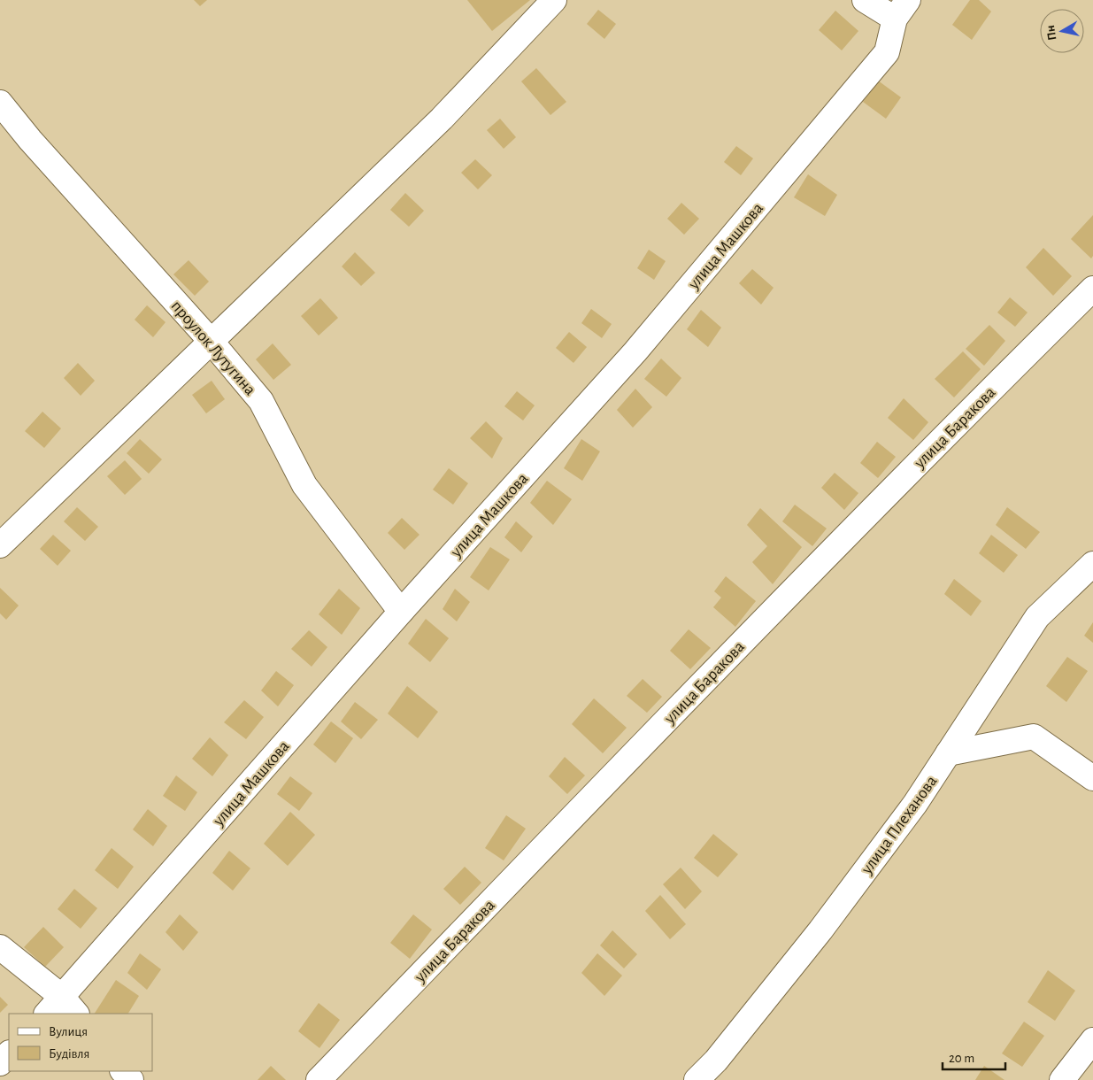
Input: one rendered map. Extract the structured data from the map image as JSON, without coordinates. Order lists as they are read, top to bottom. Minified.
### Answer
{"streets":{"street":["улица Машкова","проулок Лутугина","улица Баракова","улица Плеханова"]},"crossings":[["улица Машкова","проулок Лутугина"]],"legend":["Вулиця","Будівля"],"scale_bar":"20 m","north":"left"}
